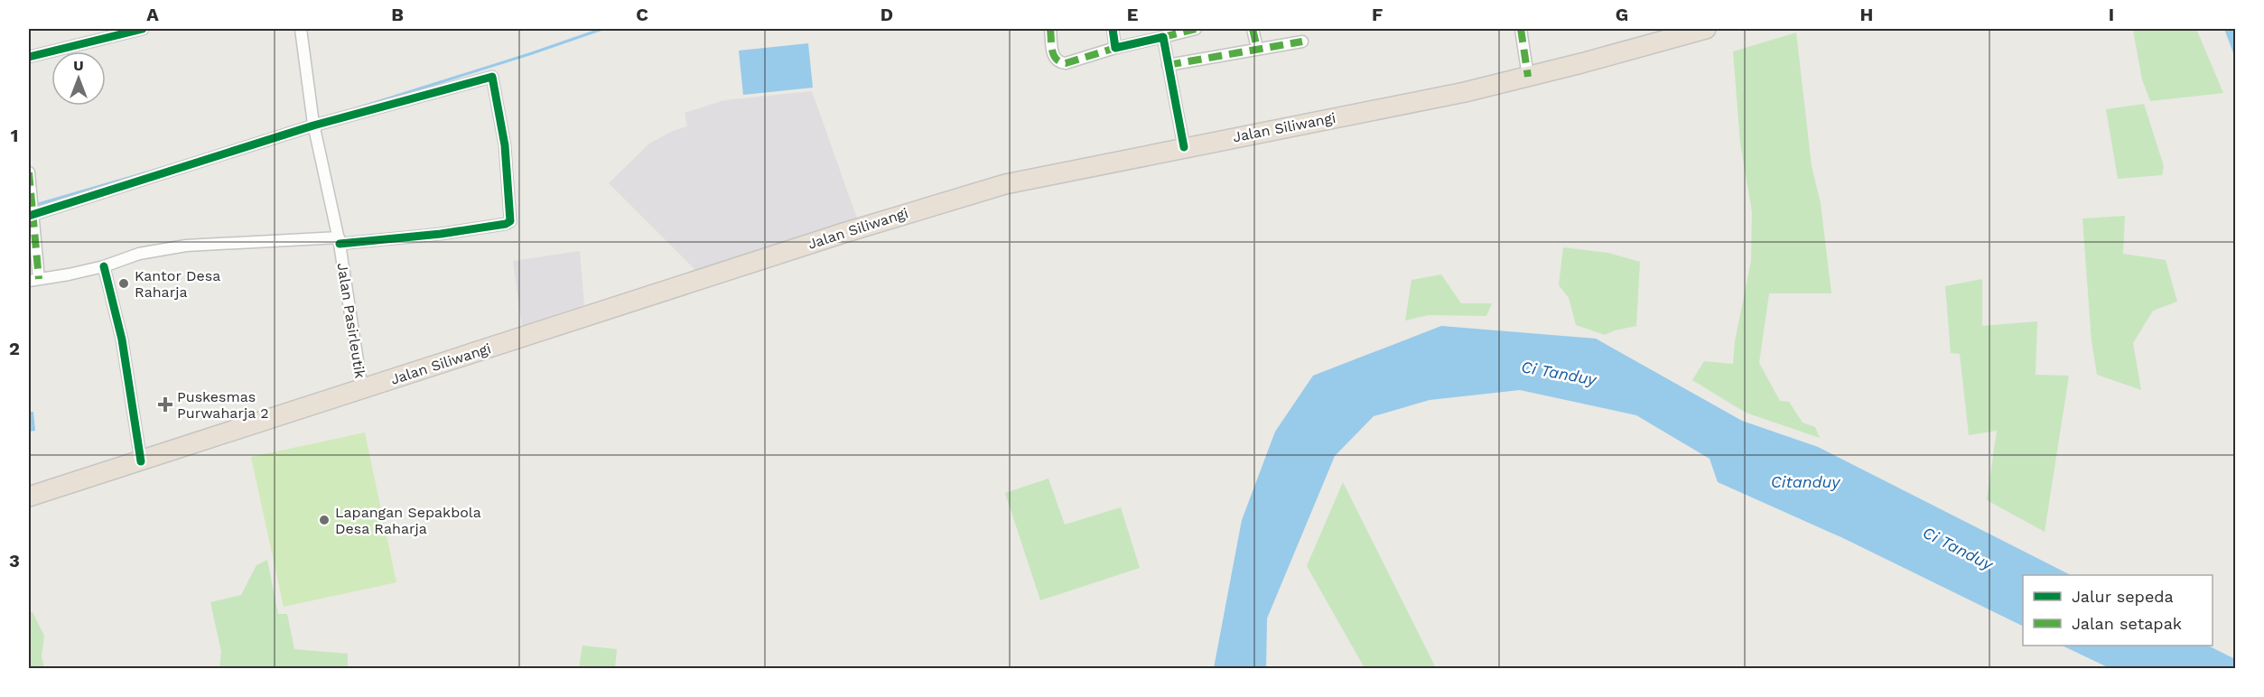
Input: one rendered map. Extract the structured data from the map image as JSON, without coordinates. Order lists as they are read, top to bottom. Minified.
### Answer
{"streets":{"highway":["Jalan Siliwangi"],"street":["Jalan Pasirleutik"]},"crossings":[["Jalan Siliwangi","Jalan Pasirleutik"]],"water":["Ci Tanduy","Citanduy"],"places":{"other":["Kantor Desa Raharja","Lapangan Sepakbola Desa Raharja"],"health":["Puskesmas Purwaharja 2"]},"legend":["Jalur sepeda","Jalan setapak"],"north":"top","grid":{"columns":["A","B","C","D","E","F","G","H","I"],"rows":["1","2","3"]}}
